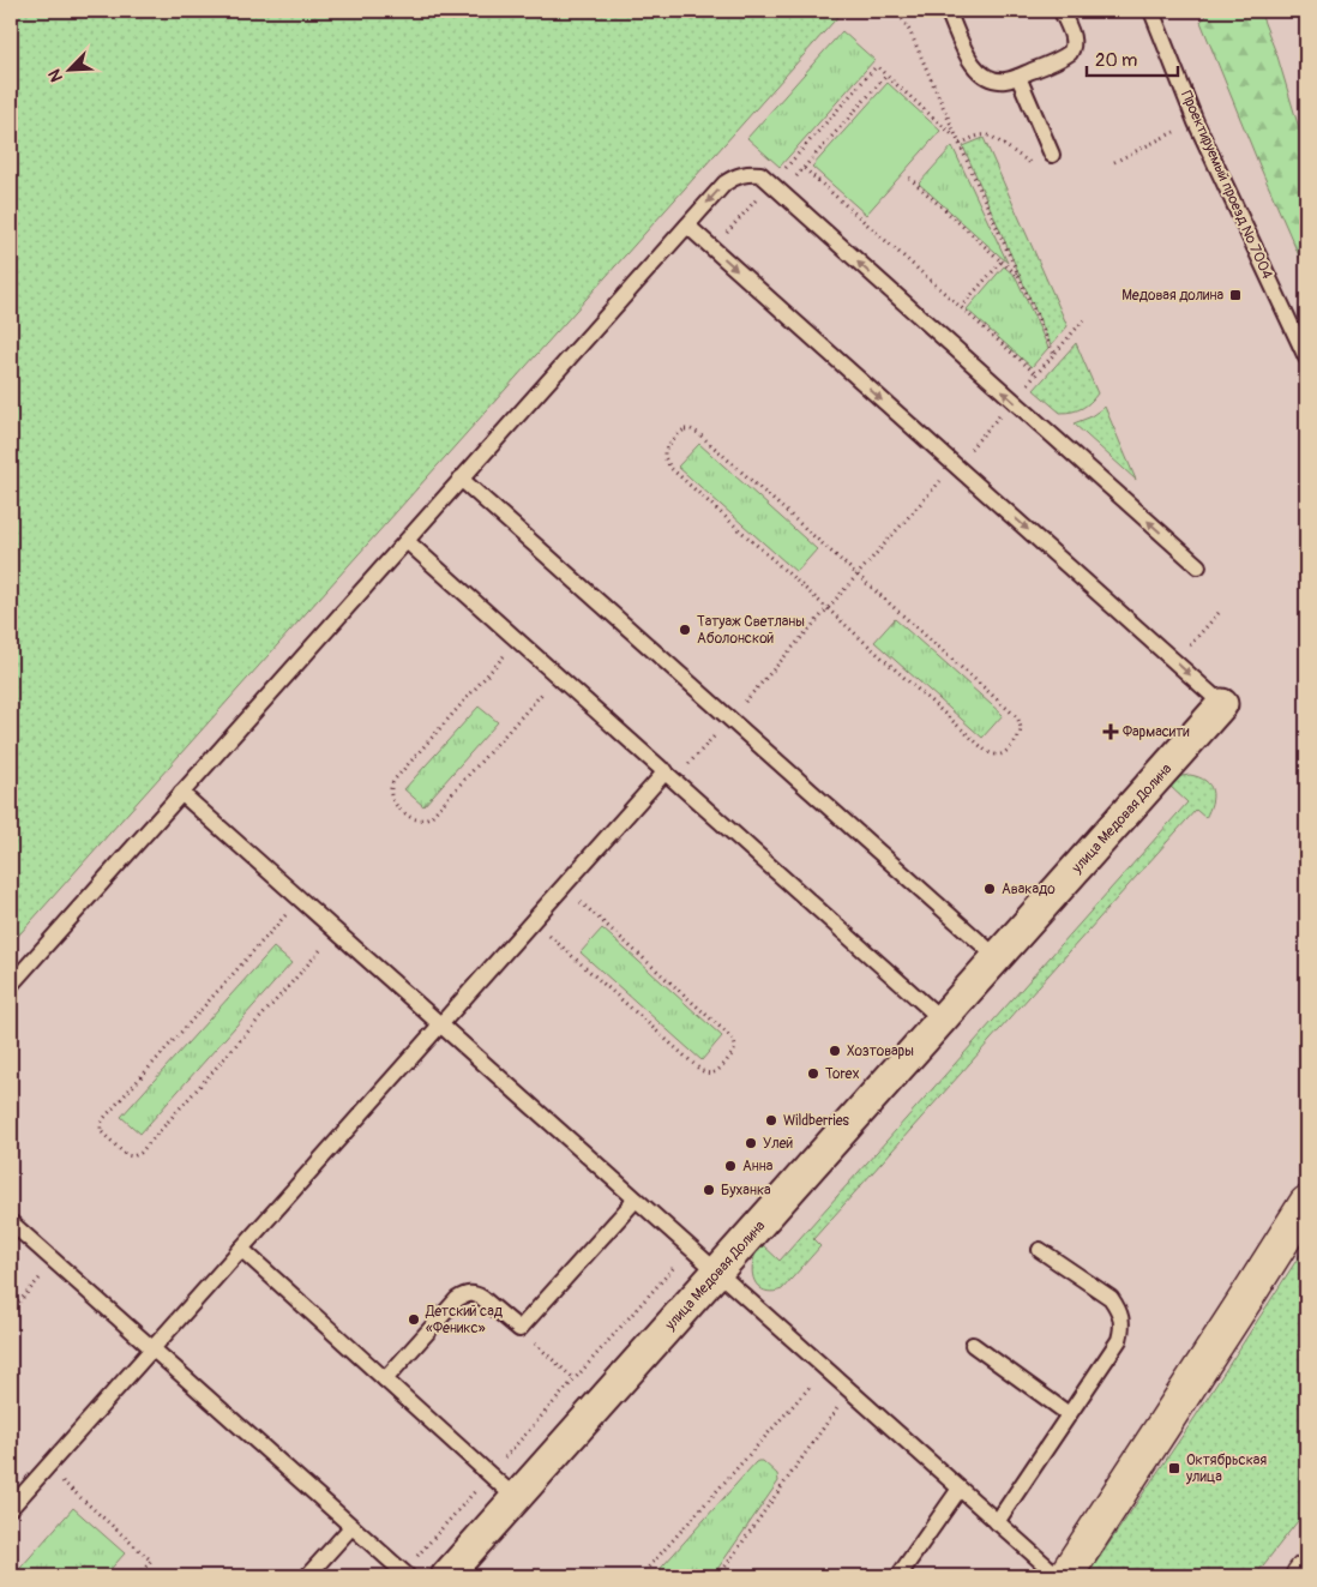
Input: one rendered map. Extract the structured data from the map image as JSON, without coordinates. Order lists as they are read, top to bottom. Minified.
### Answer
{"streets":{"street":["улица Медовая Долина"],"lane":["Проектируемый проезд № 7004"]},"places":{"transit":["Медовая долина","Октябрьская улица"],"other":["Татуаж Светланы Аболонской","Авакадо","Хозтовары","Torex","Wildberries","Улей","Анна","Буханка","Детский сад «Феникс»"],"health":["Фармасити"]},"scale_bar":"20 m","north":"bottom left"}
